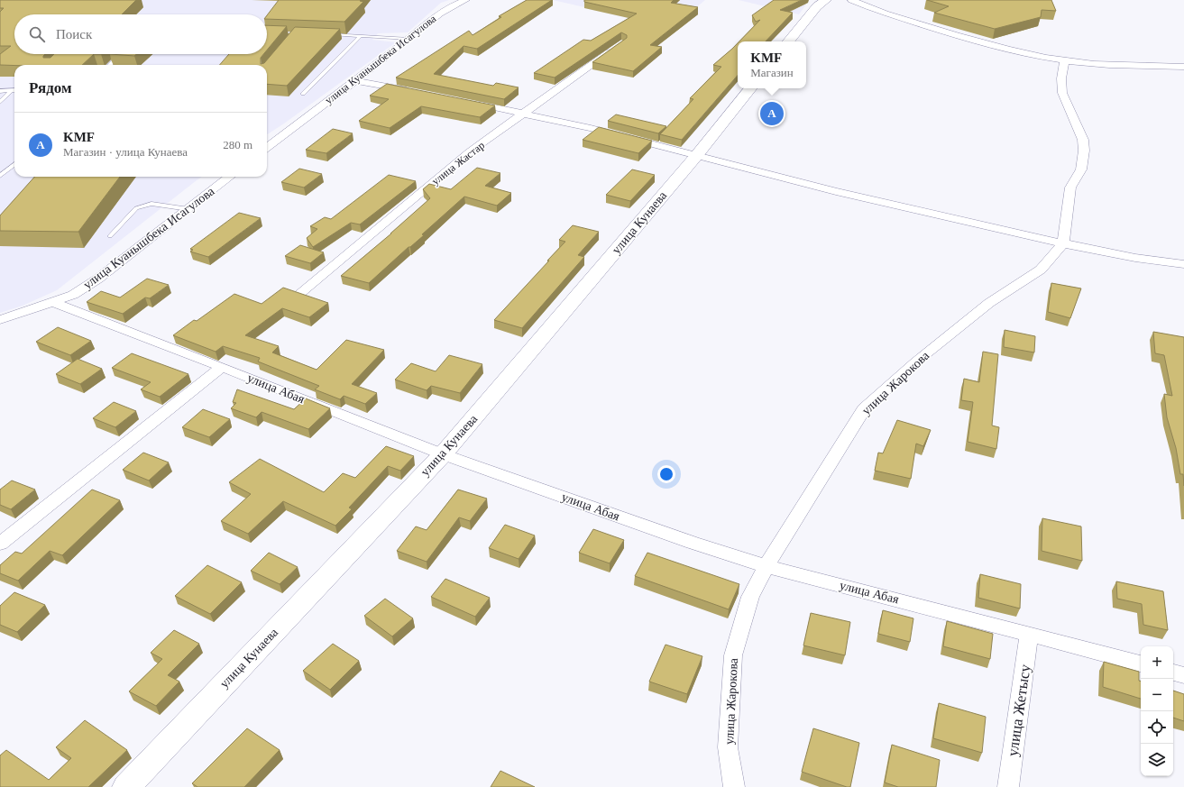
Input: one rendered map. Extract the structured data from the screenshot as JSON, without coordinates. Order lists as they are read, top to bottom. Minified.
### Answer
{"streets":{"main road":["улица Кунаева"],"street":["улица Куанышбека Исагулова","улица Жастар","улица Жарокова","улица Абая","улица Жетысу"]},"crossings":[["улица Куанышбека Исагулова","улица Абая"],["улица Кунаева","улица Абая"],["улица Жарокова","улица Абая"],["улица Абая","улица Жетысу"]],"page":{"search":"Поиск","popup":["KMF","Магазин"],"heading":"Рядом","pins":"A","list":[{"mark":"A","name":"KMF","note":"Магазин · улица Кунаева","value":"280 m"}],"map_buttons":["+","−"]}}
